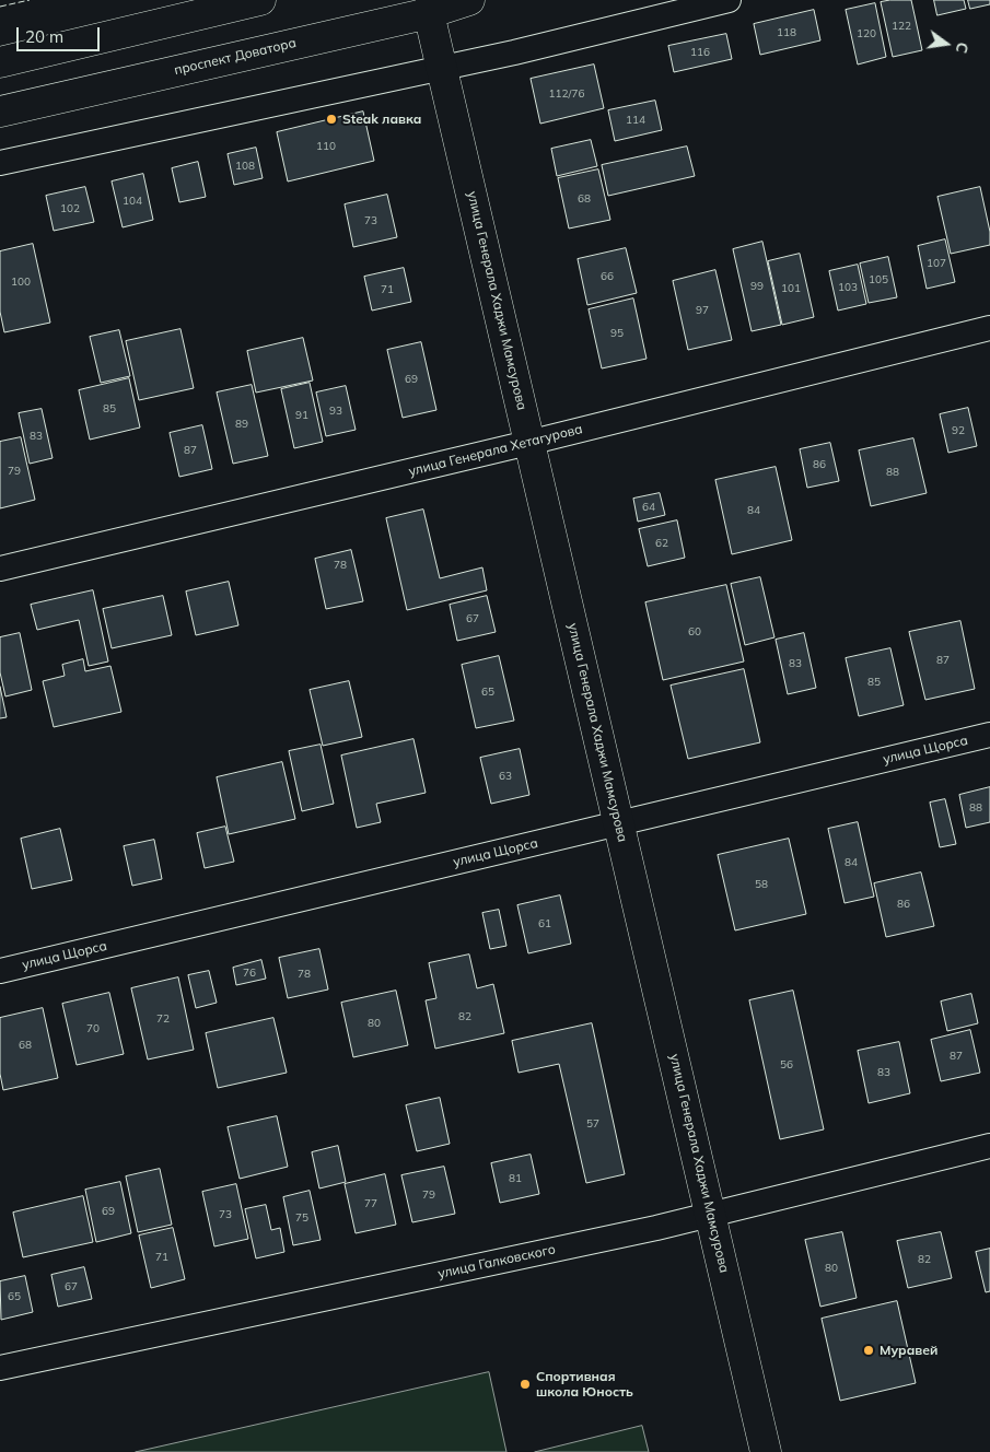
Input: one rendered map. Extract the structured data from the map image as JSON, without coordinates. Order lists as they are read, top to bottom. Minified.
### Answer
{"streets":{"main road":["проспект Доватора","улица Генерала Хаджи Мамсурова"],"street":["улица Генерала Хетагурова","улица Щорса","улица Галковского"]},"crossings":[["проспект Доватора","улица Генерала Хаджи Мамсурова"],["улица Генерала Хаджи Мамсурова","улица Генерала Хетагурова"],["улица Генерала Хаджи Мамсурова","улица Щорса"],["улица Генерала Хаджи Мамсурова","улица Галковского"]],"places":["Steak лавка","Муравей","Спортивная школа Юность"],"house_numbers":["122","118","120","116","112/76","114","110","108","68","104","102","73","107","66","105","100","99","103","101","71","97","95","69","85","93","91","89","92","83","87","86","79","88","64","84","62","78","67","60","87","83","85","65","63","88","84","58","86","61","76","78","82","72","80","70","68","87","56","83","57","81","79","77","69","73","75","71","82","80","67","65"],"scale_bar":"20 m","north":"right"}
